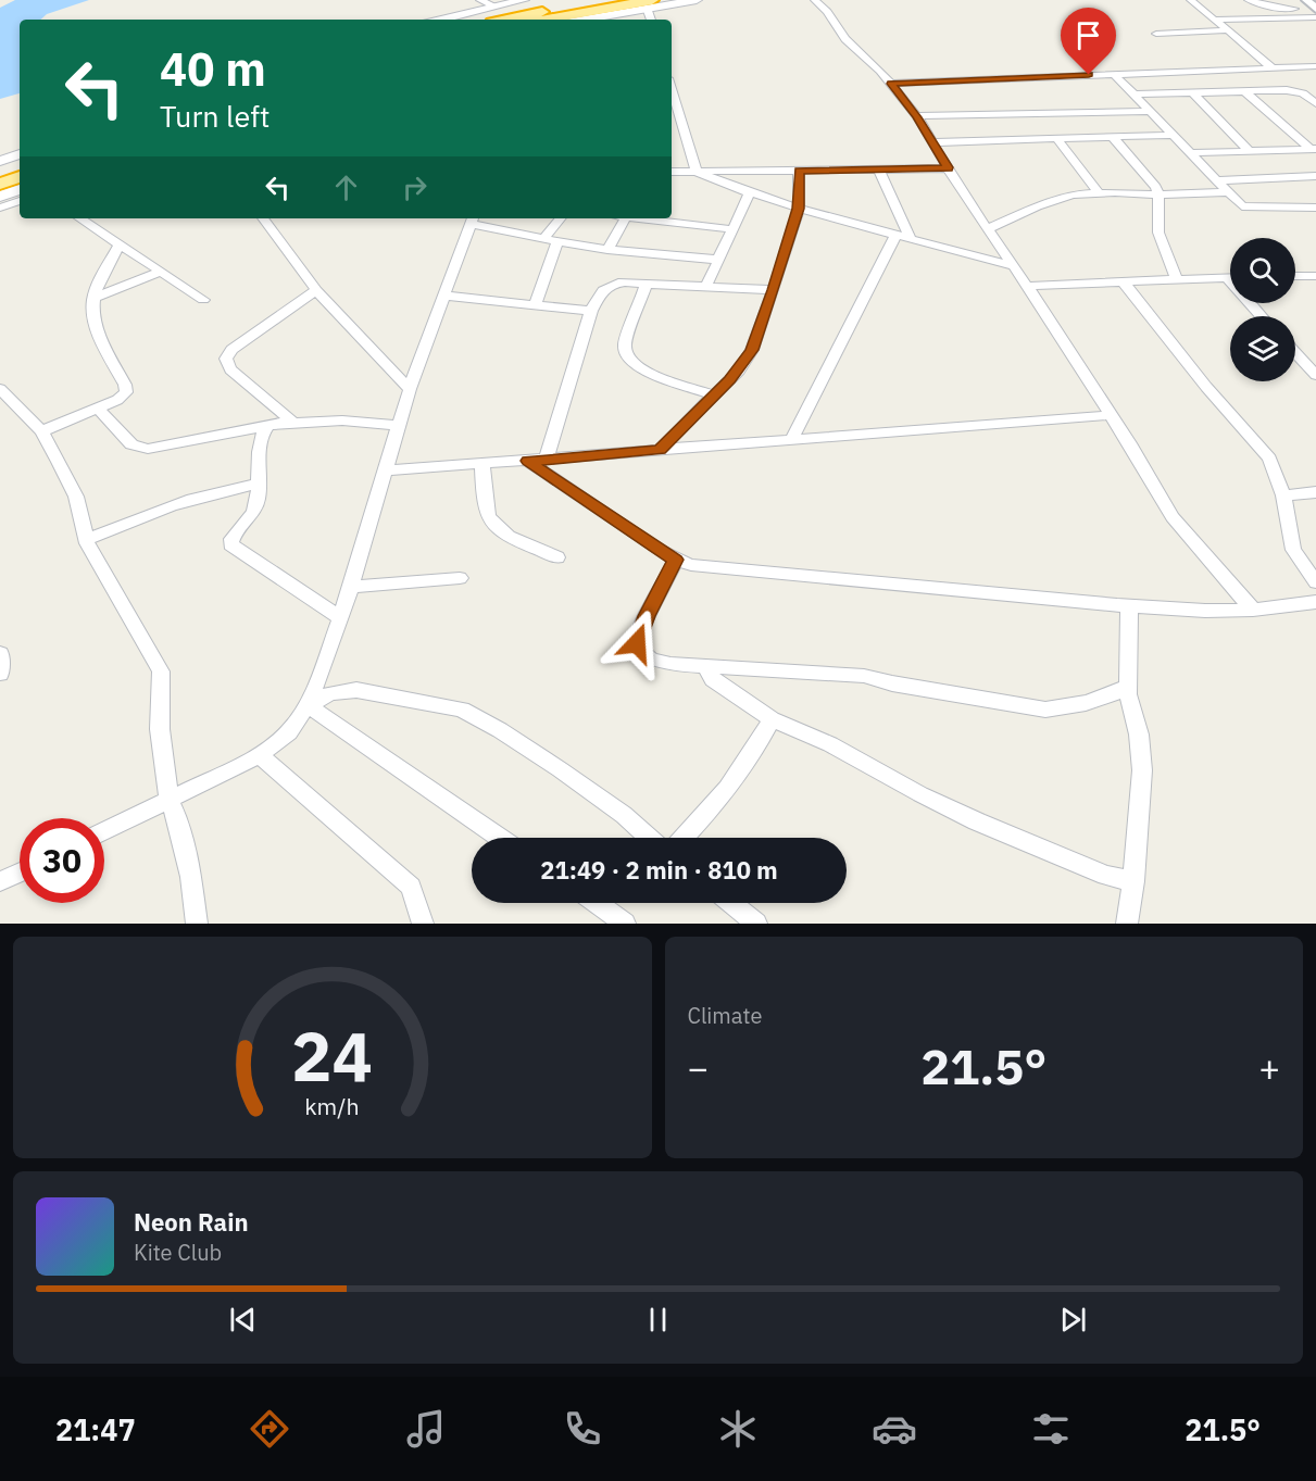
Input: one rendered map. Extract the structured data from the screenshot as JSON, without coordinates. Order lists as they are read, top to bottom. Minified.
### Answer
{"page":{"turn":["40 m","Turn left"],"limit":"30","trip":"21:49 · 2 min · 810 m","tile":"Climate","heat":["−","21.5°","+"],"song":["Neon Rain","Kite Club"],"tabs":["21:47","21.5°"],"gauge":["24","km/h"]}}
